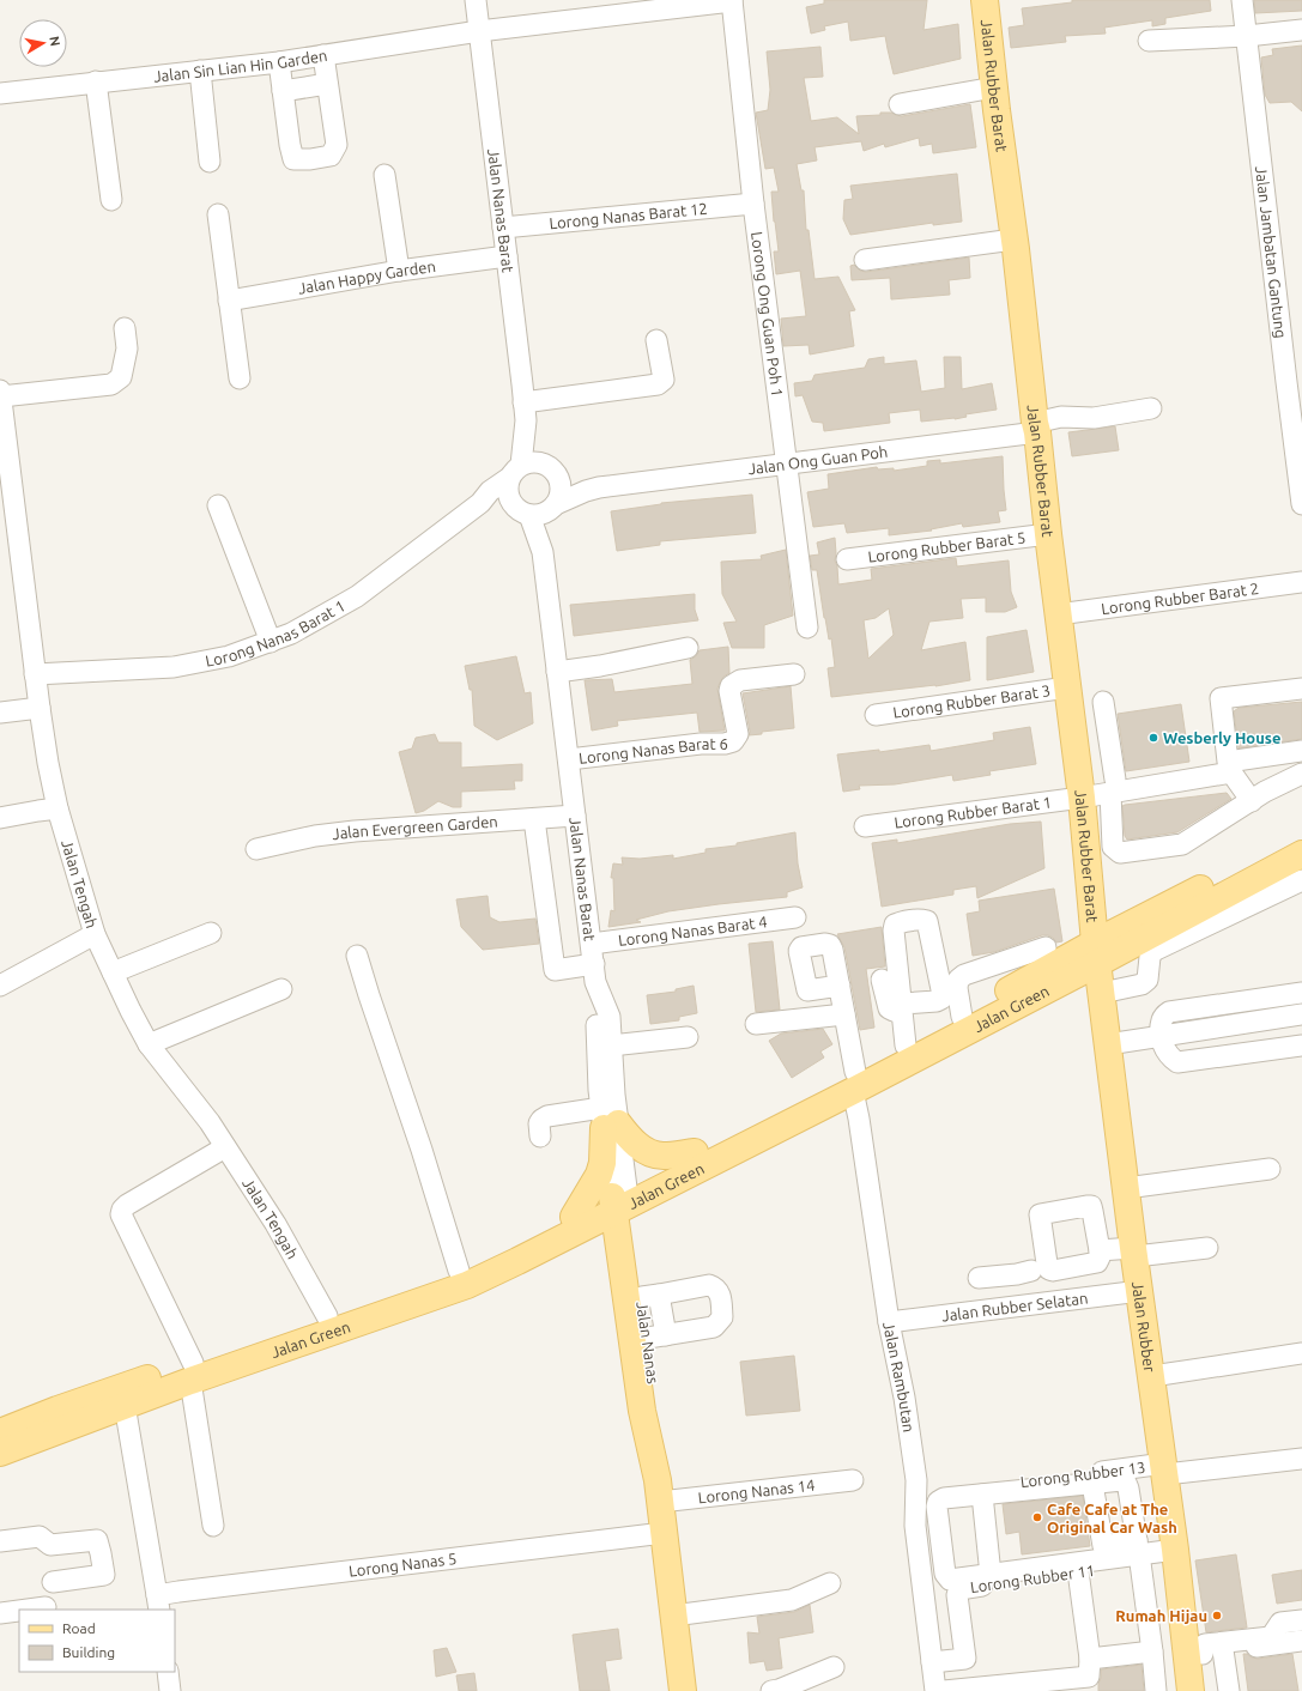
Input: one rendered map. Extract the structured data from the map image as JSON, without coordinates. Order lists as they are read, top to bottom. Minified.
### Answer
{"streets":{"main road":["Jalan Rubber Barat","Jalan Green","Jalan Rubber","Jalan Nanas"],"street":["Jalan Sin Lian Hin Garden","Jalan Nanas Barat","Lorong Nanas Barat 12","Jalan Jambatan Gantung","Jalan Happy Garden","Lorong Ong Guan Poh 1","Jalan Ong Guan Poh","Lorong Rubber Barat 5","Lorong Rubber Barat 2","Lorong Nanas Barat 1","Lorong Rubber Barat 3","Lorong Nanas Barat 6","Lorong Rubber Barat 1","Jalan Evergreen Garden","Jalan Tengah","Lorong Nanas Barat 4","Jalan Rubber Selatan","Jalan Rambutan","Lorong Rubber 13","Lorong Nanas 14","Lorong Nanas 5","Lorong Rubber 11"]},"crossings":[["Jalan Sin Lian Hin Garden","Jalan Nanas Barat"],["Jalan Sin Lian Hin Garden","Lorong Ong Guan Poh 1"],["Jalan Rubber Barat","Jalan Ong Guan Poh"],["Jalan Rubber Barat","Lorong Rubber Barat 5"],["Jalan Rubber Barat","Lorong Rubber Barat 2"],["Jalan Rubber Barat","Lorong Rubber Barat 3"],["Jalan Rubber Barat","Lorong Rubber Barat 1"],["Jalan Rubber Barat","Jalan Green"],["Jalan Rubber Barat","Jalan Rubber"],["Jalan Nanas Barat","Lorong Nanas Barat 12"],["Jalan Nanas Barat","Jalan Happy Garden"],["Jalan Nanas Barat","Jalan Ong Guan Poh"],["Jalan Nanas Barat","Lorong Nanas Barat 1"],["Jalan Nanas Barat","Lorong Nanas Barat 6"],["Jalan Nanas Barat","Jalan Evergreen Garden"],["Jalan Nanas Barat","Lorong Nanas Barat 4"],["Lorong Nanas Barat 12","Lorong Ong Guan Poh 1"],["Lorong Ong Guan Poh 1","Jalan Ong Guan Poh"],["Jalan Ong Guan Poh","Lorong Nanas Barat 1"],["Lorong Nanas Barat 1","Jalan Tengah"],["Jalan Tengah","Jalan Green"],["Jalan Green","Jalan Rubber"],["Jalan Green","Jalan Nanas"],["Jalan Green","Jalan Rambutan"],["Jalan Rubber Selatan","Jalan Rubber"],["Jalan Rubber Selatan","Jalan Rambutan"],["Jalan Rubber","Lorong Rubber 13"],["Jalan Rubber","Lorong Rubber 11"],["Jalan Nanas","Lorong Nanas 14"],["Jalan Nanas","Lorong Nanas 5"],["Jalan Rambutan","Lorong Rubber 11"]],"places":["Wesberly House","Cafe Cafe at The Original Car Wash","Rumah Hijau"],"legend":["Road","Building"],"north":"right"}
